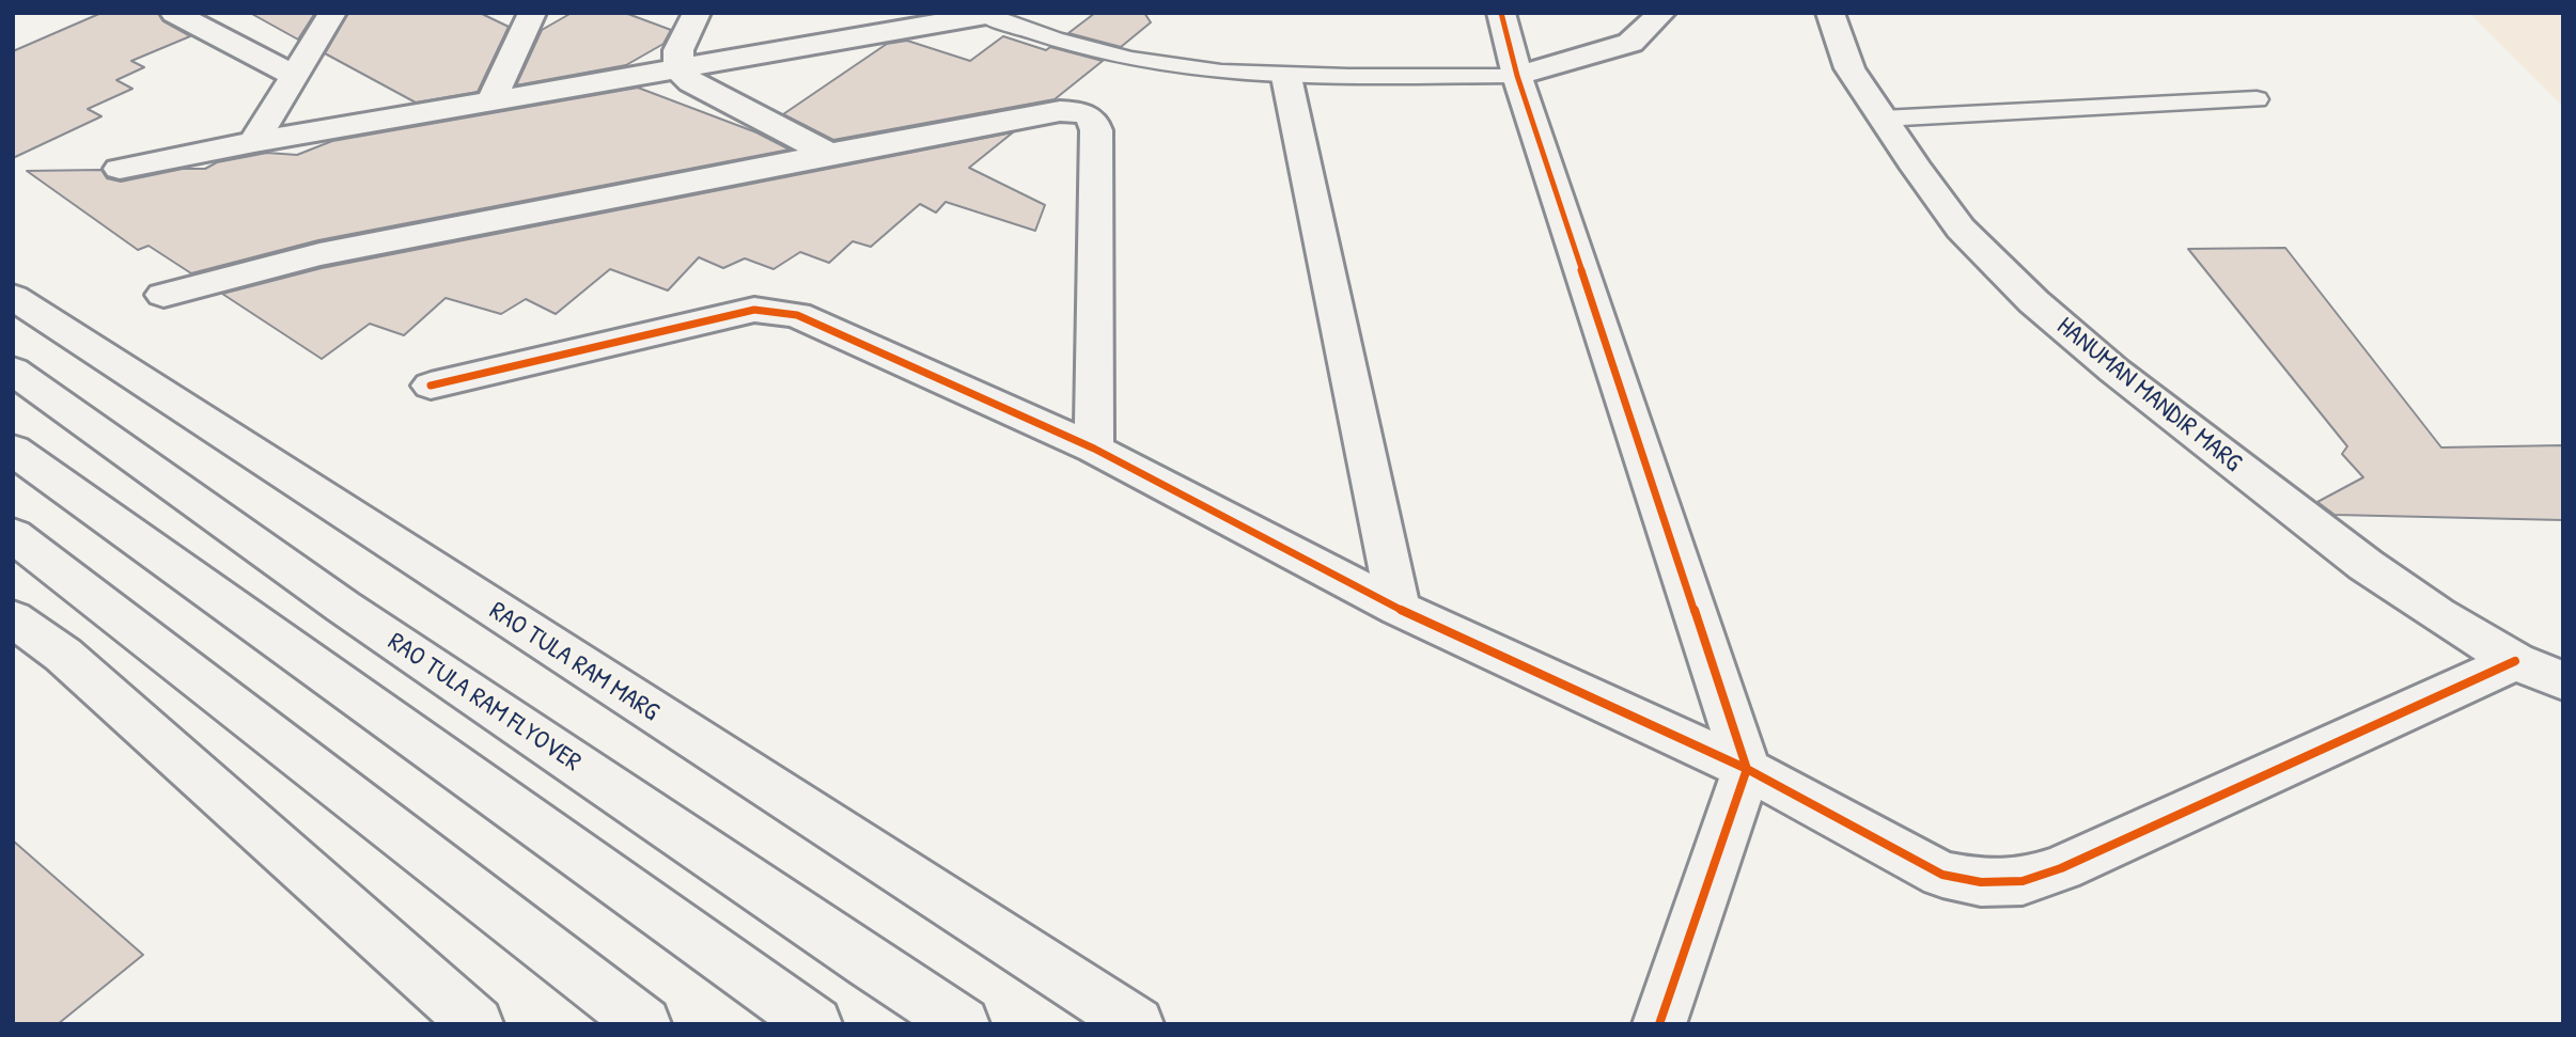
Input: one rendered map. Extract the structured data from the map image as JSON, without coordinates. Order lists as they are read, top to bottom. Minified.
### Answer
{"streets":{"main road":["HANUMAN MANDIR MARG","RAO TULA RAM MARG","RAO TULA RAM FLYOVER"]}}
